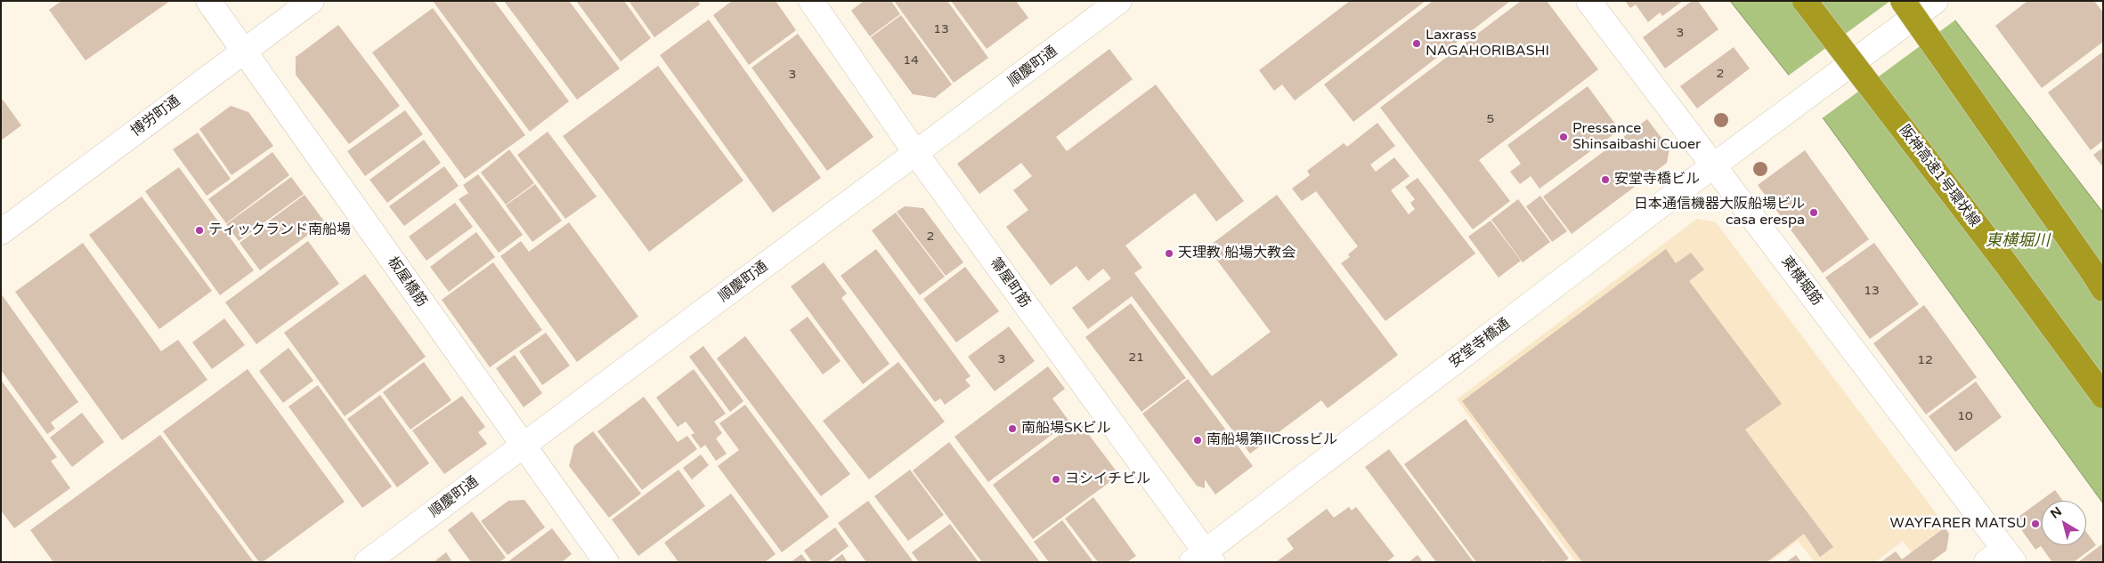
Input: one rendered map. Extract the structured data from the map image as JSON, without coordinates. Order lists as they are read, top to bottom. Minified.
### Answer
{"streets":{"highway":["阪神高速1号環状線"],"street":["順慶町通","博労町通","東横堀筋","板屋橋筋","箒屋町筋","安堂寺橋通"]},"crossings":[["順慶町通","板屋橋筋"],["順慶町通","箒屋町筋"],["博労町通","板屋橋筋"],["東横堀筋","安堂寺橋通"],["箒屋町筋","安堂寺橋通"]],"water":["東横堀川"],"places":["Laxrass NAGAHORIBASHI","Pressance Shinsaibashi Cuoer","安堂寺橋ビル","日本通信機器大阪船場ビル casa erespa","ティックランド南船場","天理教 船場大教会","南船場SKビル","南船場第IICrossビル","ヨシイチビル","WAYFARER MATSU"],"house_numbers":["13","3","14","2","3","5","2","13","21","3","12","10"],"north":"top left"}
